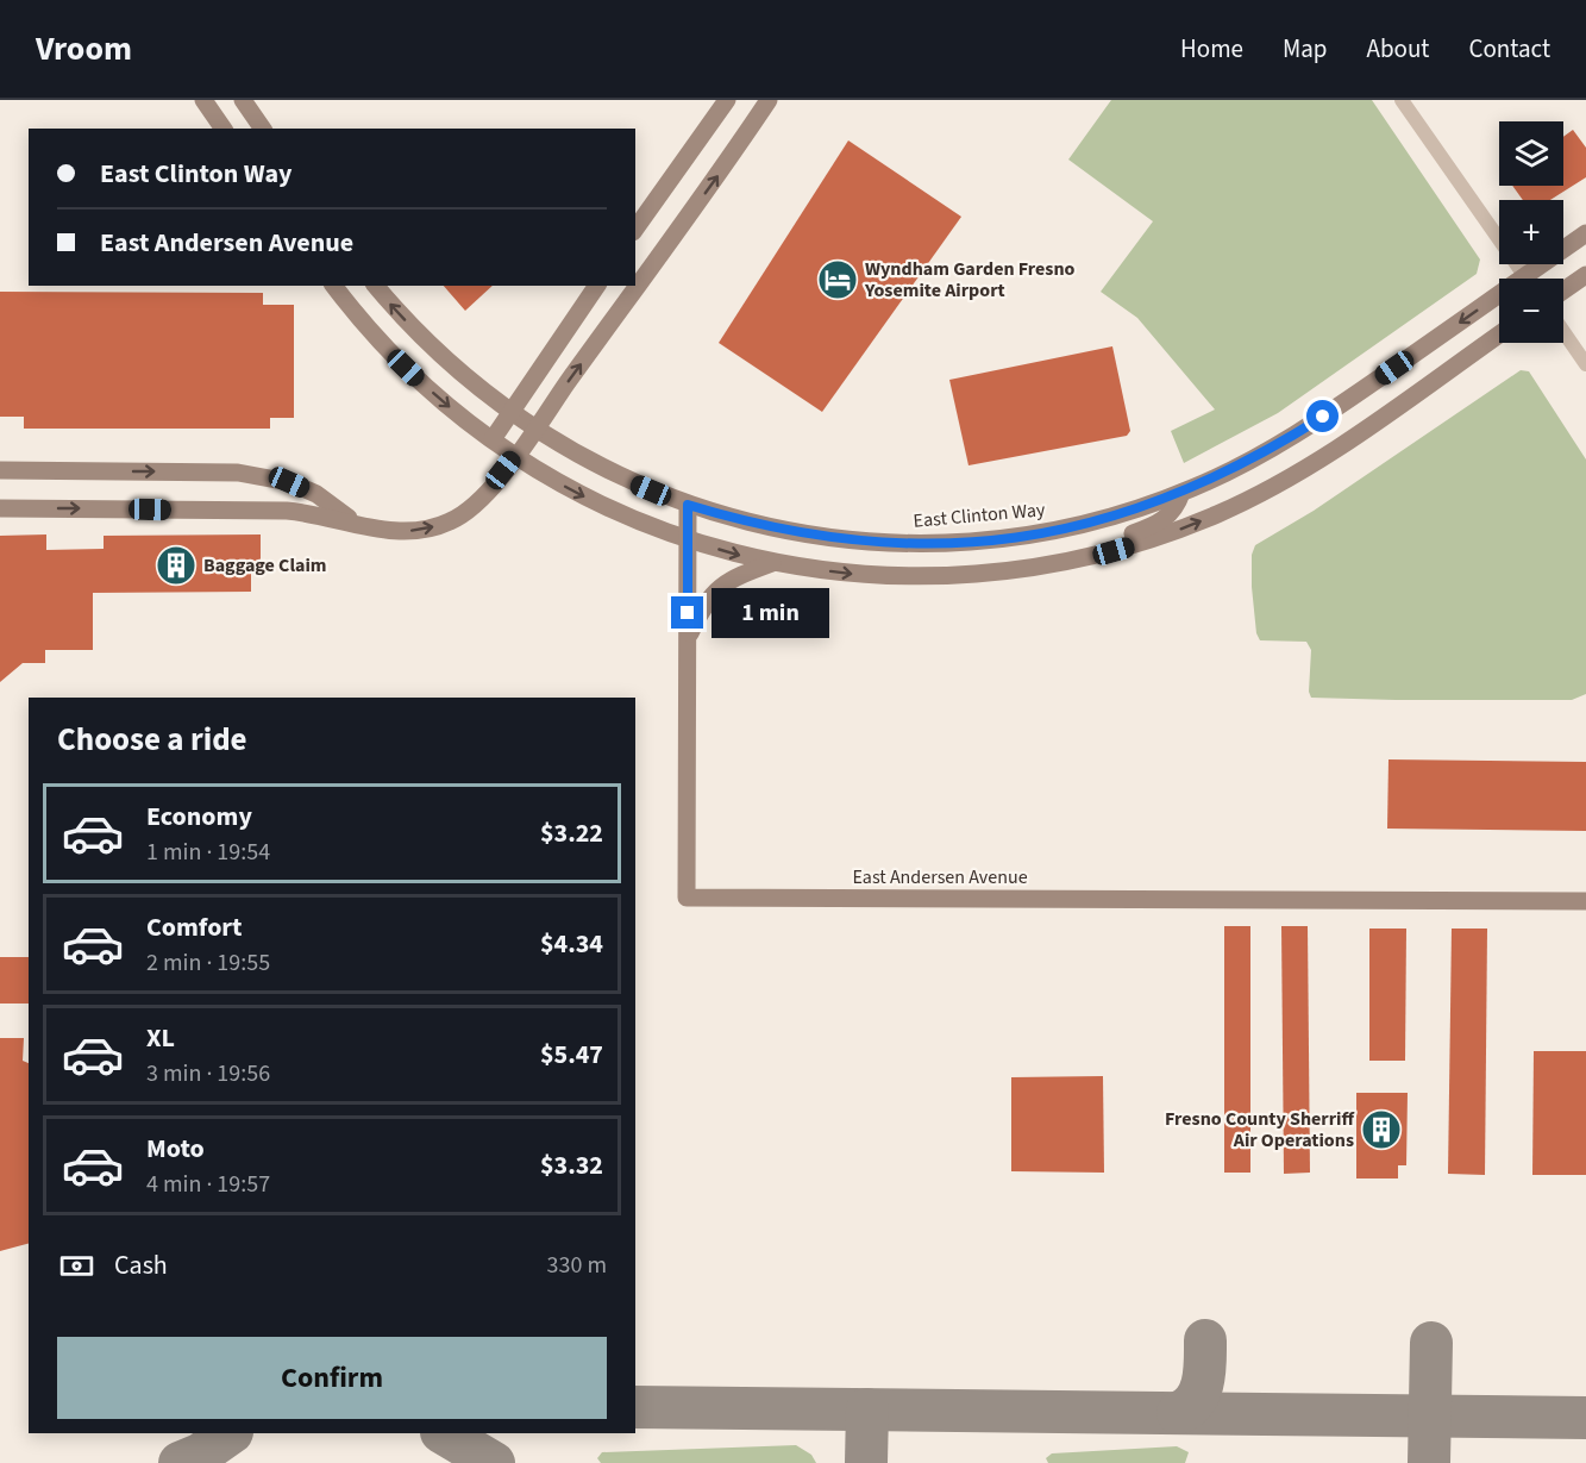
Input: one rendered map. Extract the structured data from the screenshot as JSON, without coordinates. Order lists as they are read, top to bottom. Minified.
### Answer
{"streets":{"main road":["East Clinton Way","East Andersen Avenue"]},"crossings":[["East Clinton Way","East Andersen Avenue"]],"places":{"hotel":["Wyndham Garden Fresno Yosemite Airport"],"building":["Baggage Claim","Fresno County Sherriff Air Operations"]},"page":{"header":"Vroom","nav":["Home","Map","About","Contact"],"map_buttons":["+","−"],"banner":["East Clinton Way","East Andersen Avenue"],"bubble":"1 min","heading":"Choose a ride","list":[{"name":"Economy","note":"1 min · 19:54","value":"$3.22"},{"name":"Comfort","note":"2 min · 19:55","value":"$4.34"},{"name":"XL","note":"3 min · 19:56","value":"$5.47"},{"name":"Moto","note":"4 min · 19:57","value":"$3.32"}],"pay":["Cash","330 m"],"buttons":"Confirm"}}
